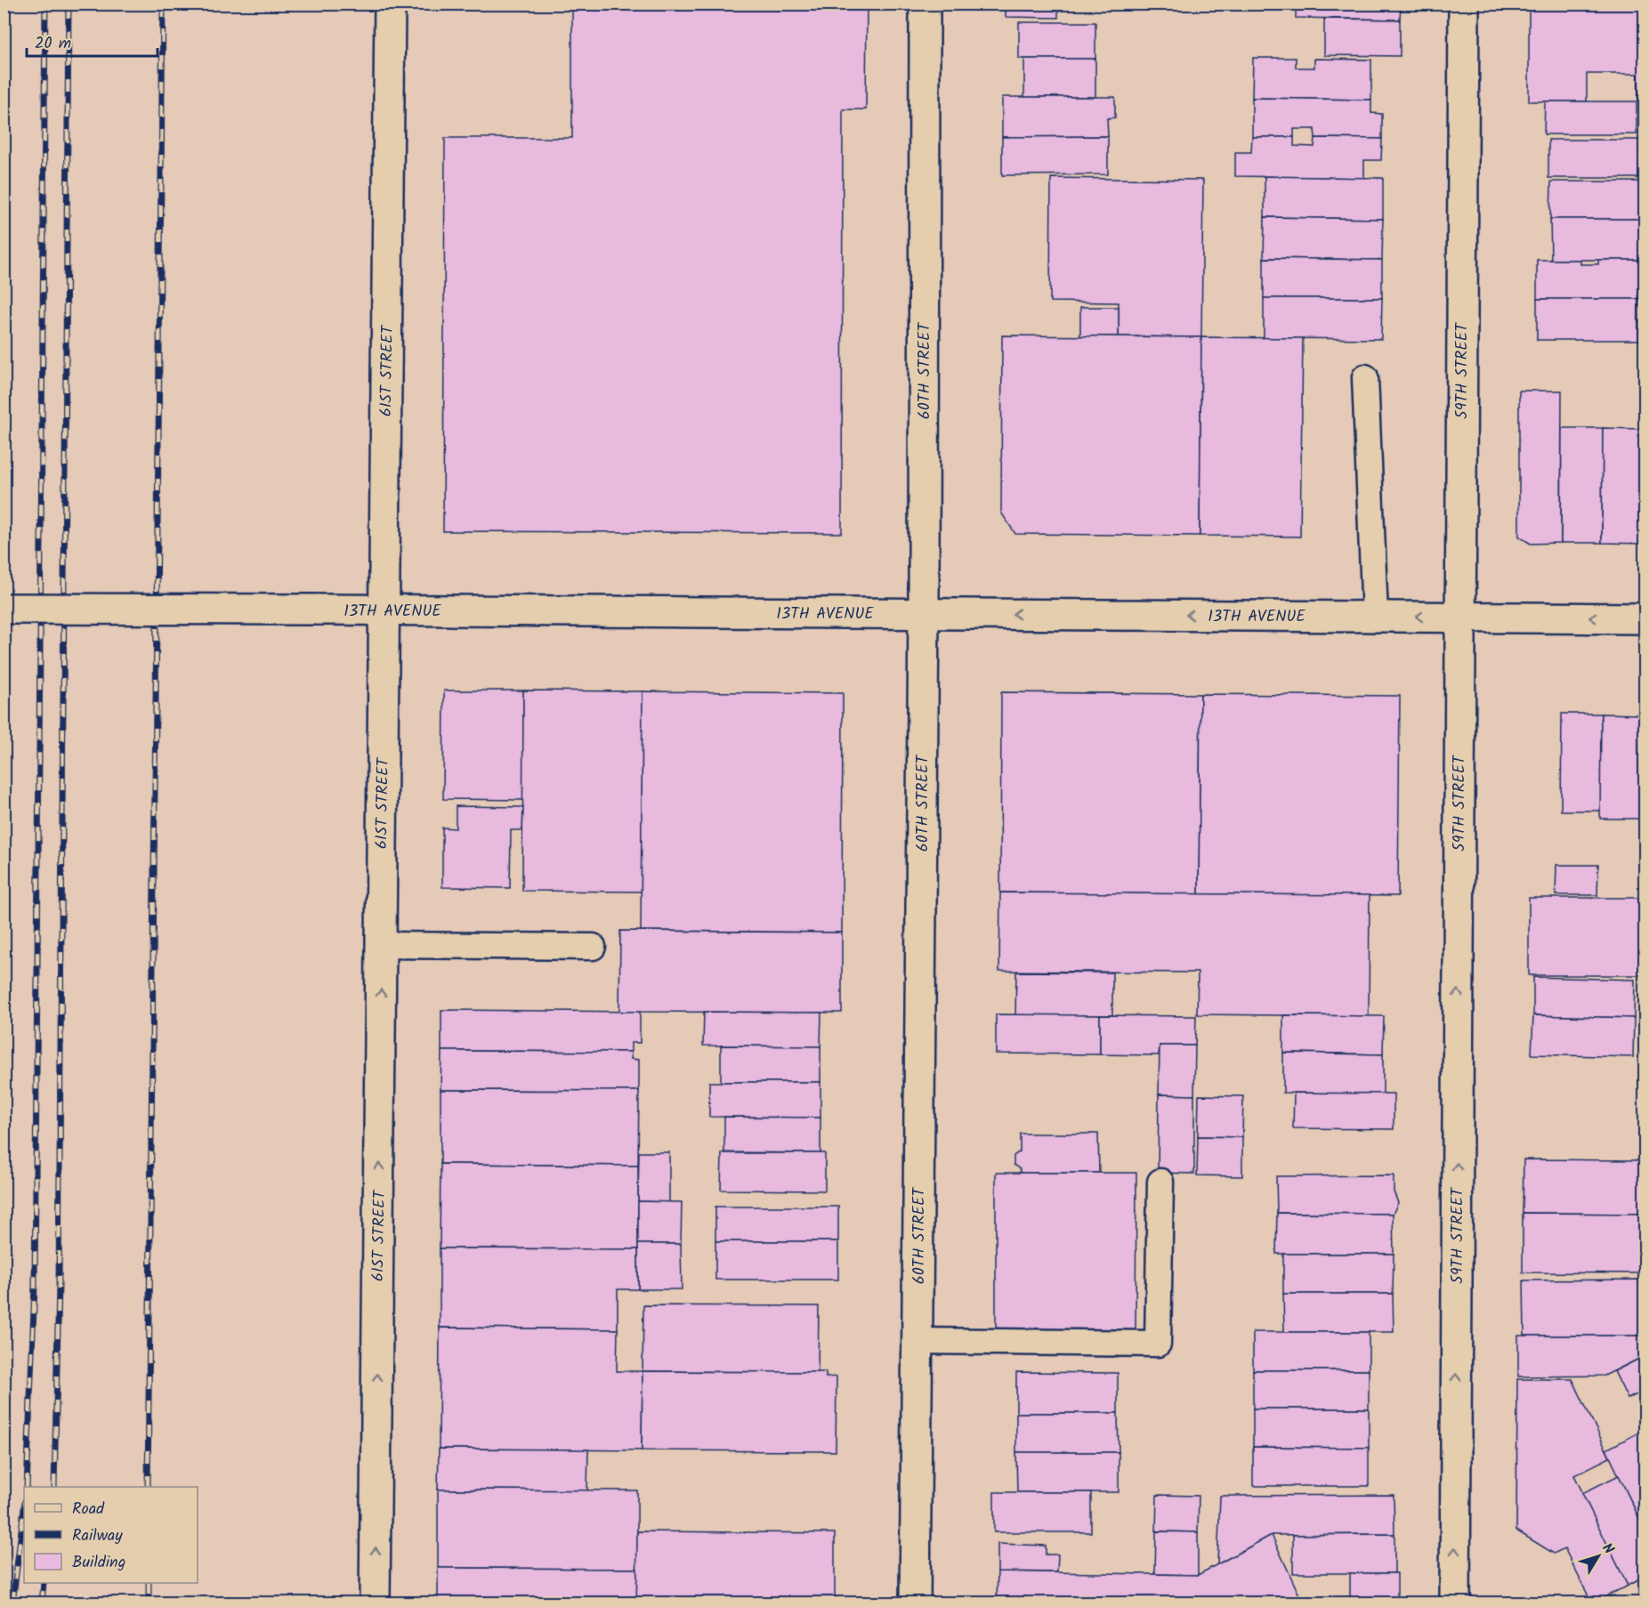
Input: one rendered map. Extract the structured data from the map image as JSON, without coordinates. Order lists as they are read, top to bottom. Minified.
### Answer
{"streets":{"street":["61ST STREET","60TH STREET","59TH STREET","13TH AVENUE"]},"crossings":[["61ST STREET","13TH AVENUE"],["60TH STREET","13TH AVENUE"],["59TH STREET","13TH AVENUE"]],"one_way":["61ST STREET","59TH STREET","13TH AVENUE"],"legend":["Road","Railway","Building"],"scale_bar":"20 m","north":"top right"}
